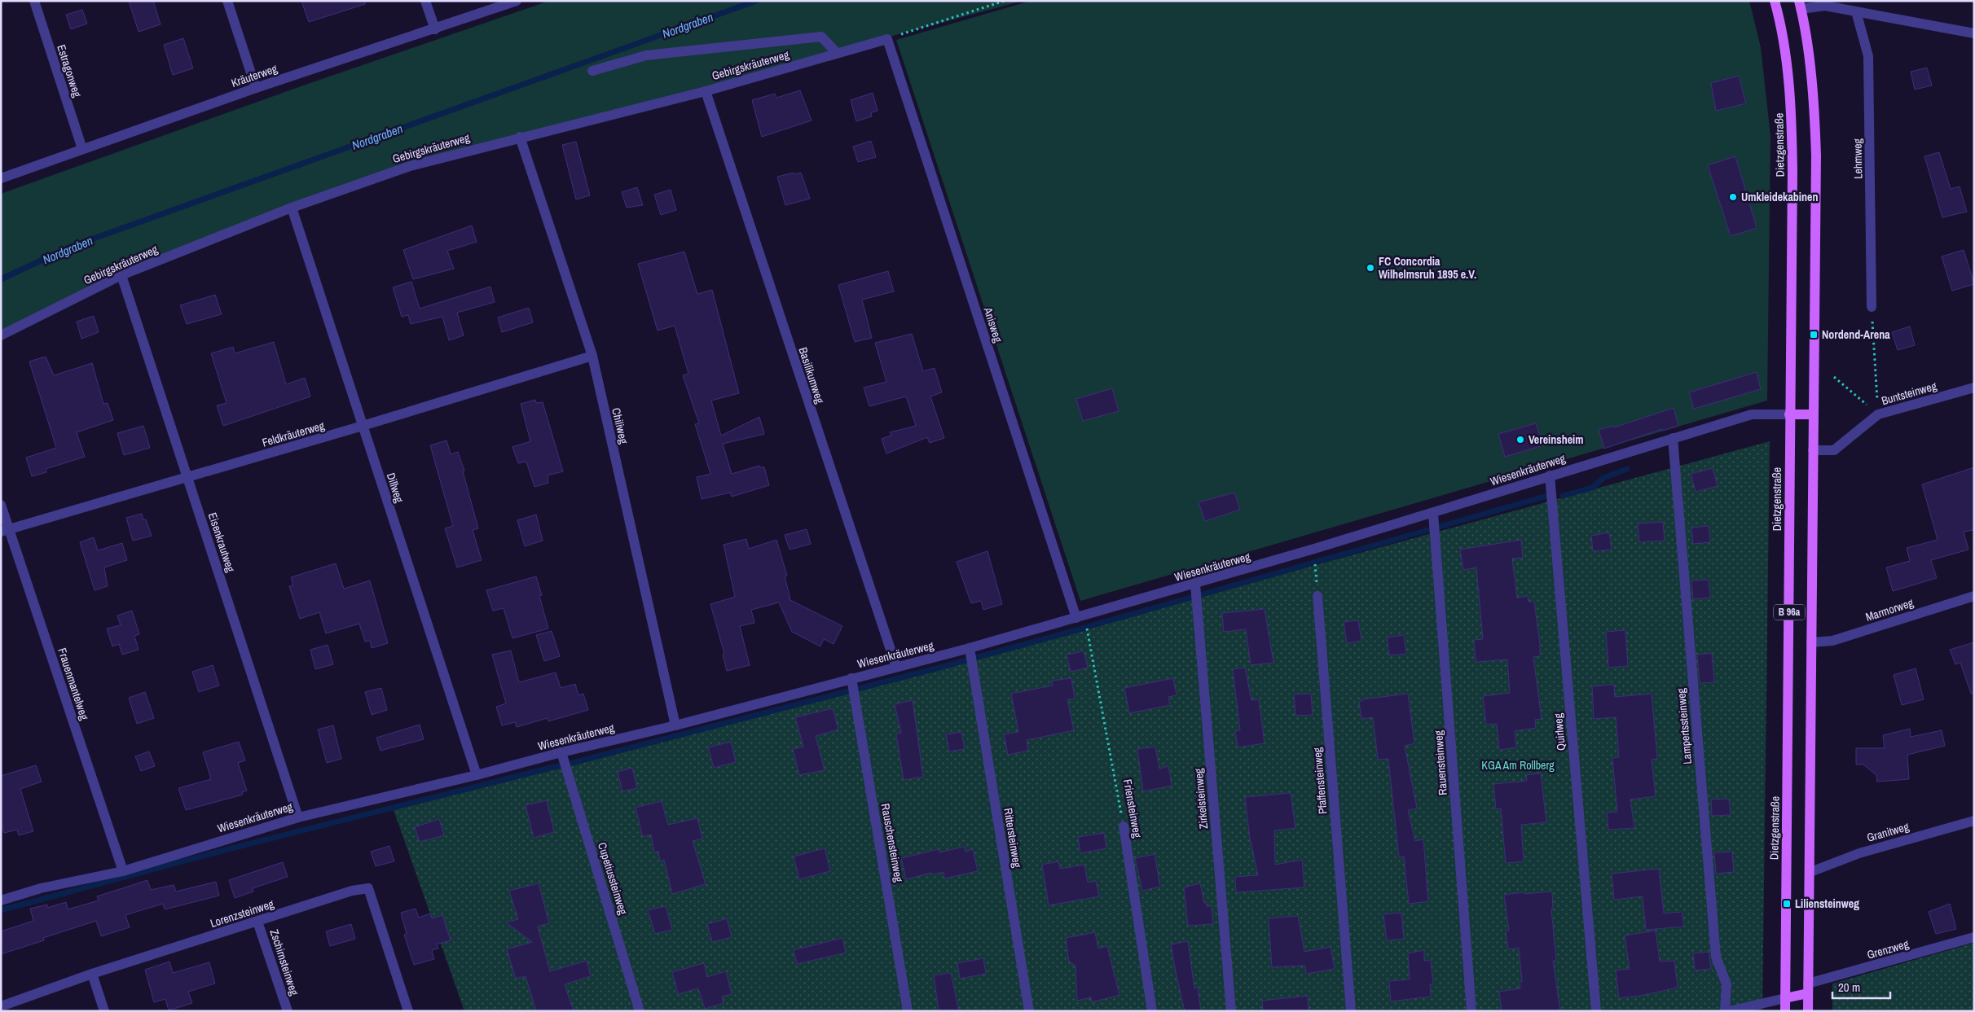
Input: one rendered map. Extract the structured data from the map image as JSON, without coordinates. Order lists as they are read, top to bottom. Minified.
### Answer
{"streets":{"main road":["Dietzgenstraße","B 96a"],"lane":["Gebirgskräuterweg","Estragonweg","Kräuterweg","Lehmweg","Anisweg","Basilikumweg","Buntsteinweg","Chiliweg","Feldkräuterweg","Wiesenkräuterweg","Dillweg","Eisenkrautweg","Marmorweg","Frauenmantelweg","Lampertssteinweg","Quirlweg","Rauensteinweg","Pfaffensteinweg","Zirkelsteinweg","Friensteinweg","Granitweg","Rittersteinweg","Rauschensteinweg","Cupetiussteinweg","Lorenzsteinweg","Grenzweg","Zschirnsteinweg"]},"crossings":[["Gebirgskräuterweg","Anisweg"],["Gebirgskräuterweg","Basilikumweg"],["Gebirgskräuterweg","Chiliweg"],["Gebirgskräuterweg","Dillweg"],["Gebirgskräuterweg","Eisenkrautweg"],["Estragonweg","Kräuterweg"],["Dietzgenstraße","Wiesenkräuterweg"],["Anisweg","Wiesenkräuterweg"],["Anisweg","Friensteinweg"],["Basilikumweg","Wiesenkräuterweg"],["Buntsteinweg","B 96a"],["Chiliweg","Feldkräuterweg"],["Chiliweg","Wiesenkräuterweg"],["Feldkräuterweg","Dillweg"],["Feldkräuterweg","Eisenkrautweg"],["Feldkräuterweg","Frauenmantelweg"],["Wiesenkräuterweg","Dillweg"],["Wiesenkräuterweg","Eisenkrautweg"],["Wiesenkräuterweg","Frauenmantelweg"],["Wiesenkräuterweg","Lampertssteinweg"],["Wiesenkräuterweg","Quirlweg"],["Wiesenkräuterweg","Rauensteinweg"],["Wiesenkräuterweg","Zirkelsteinweg"],["Wiesenkräuterweg","Friensteinweg"],["Wiesenkräuterweg","Rittersteinweg"],["Wiesenkräuterweg","Rauschensteinweg"],["Wiesenkräuterweg","Cupetiussteinweg"],["Marmorweg","B 96a"],["B 96a","Granitweg"],["B 96a","Grenzweg"],["Lorenzsteinweg","Zschirnsteinweg"]],"water":["Nordgraben"],"parks":["KGA Am Rollberg"],"places":{"other":["Umkleidekabinen","FC Concordia Wilhelmsruh 1895 e.V.","Vereinsheim"],"transit":["Nordend-Arena","Liliensteinweg"]},"scale_bar":"20 m"}
